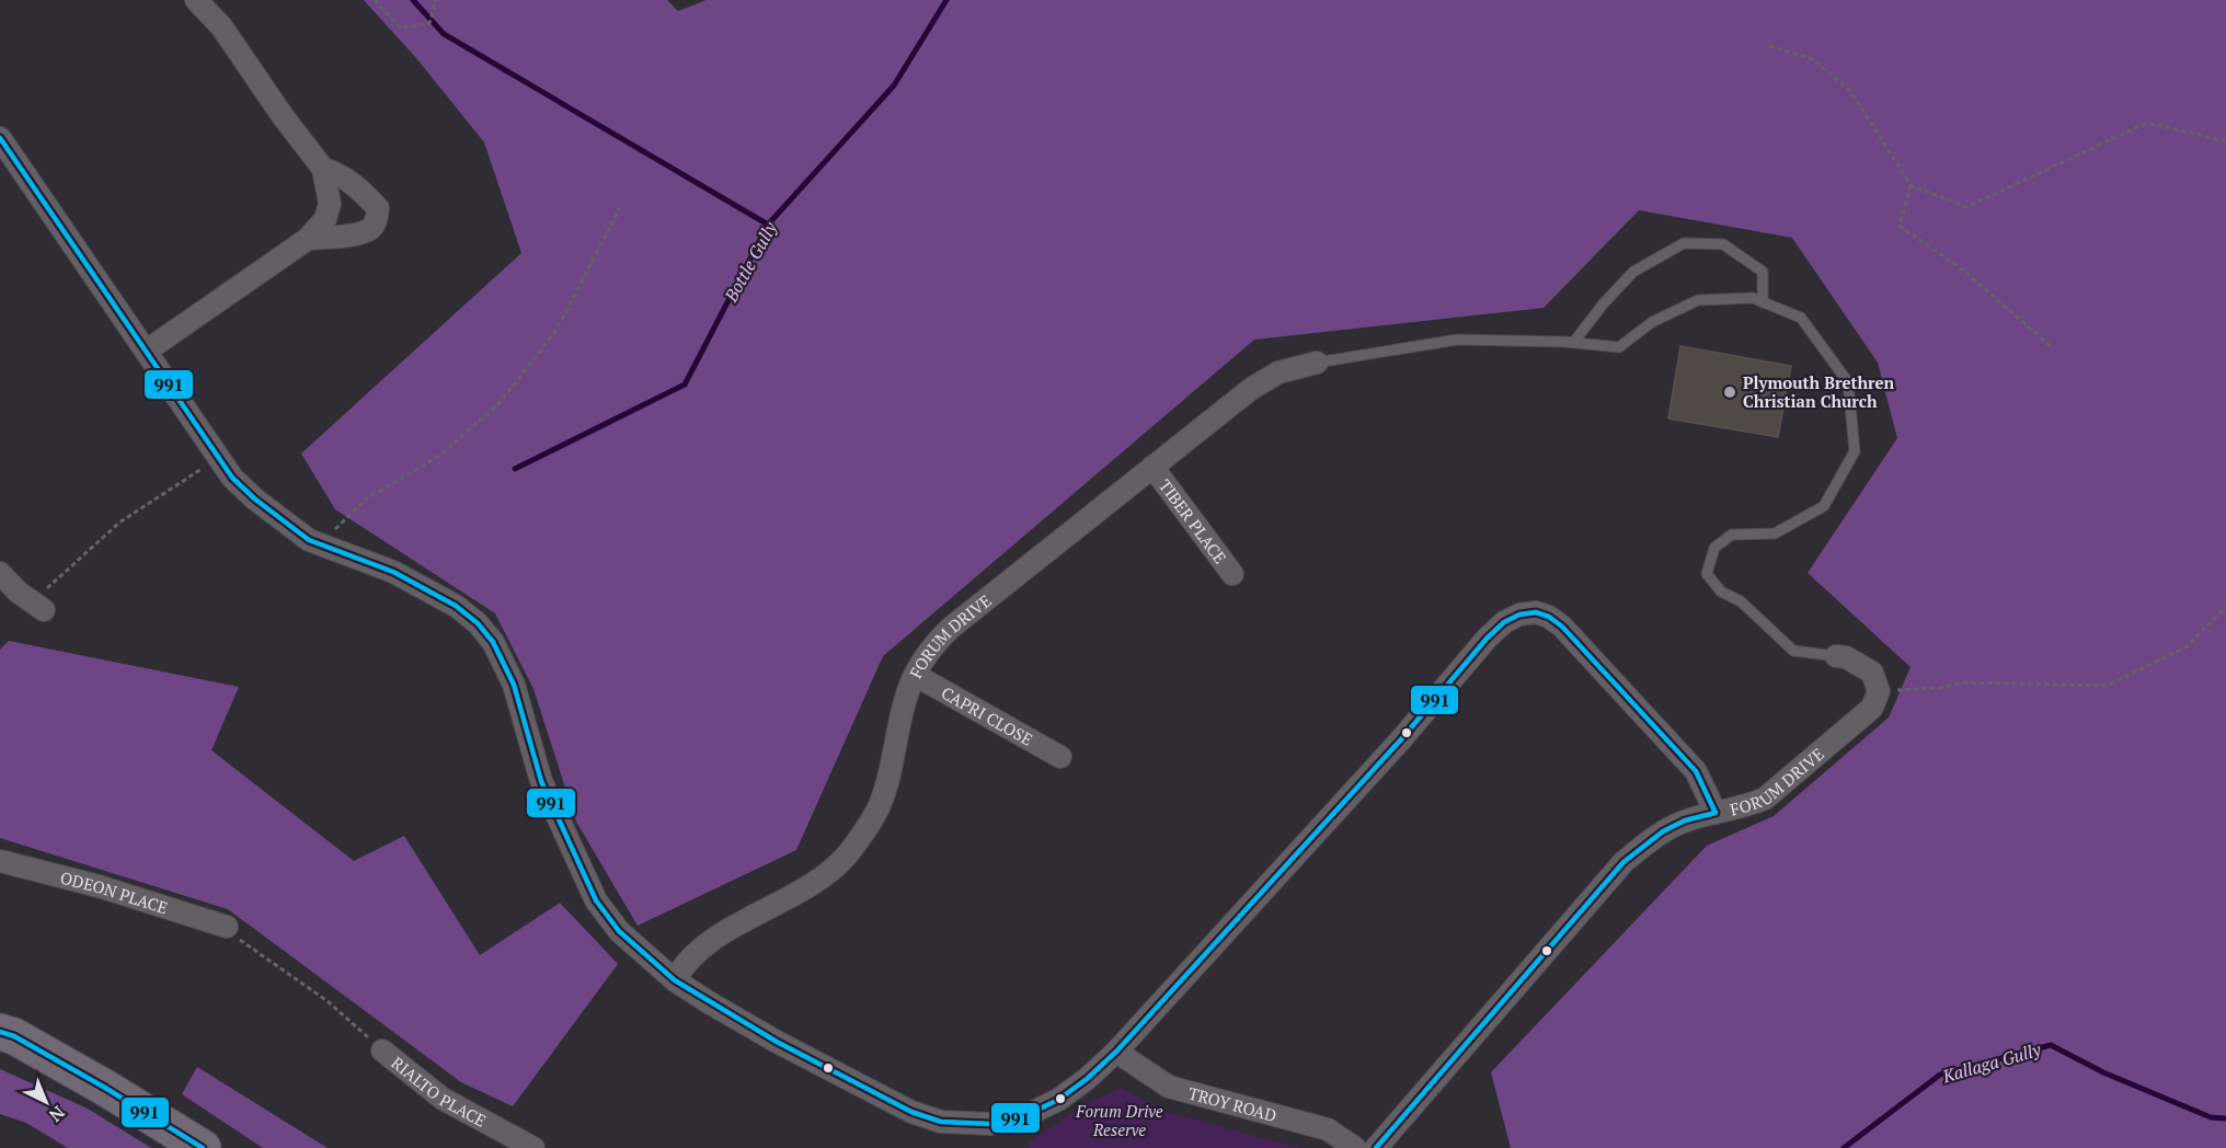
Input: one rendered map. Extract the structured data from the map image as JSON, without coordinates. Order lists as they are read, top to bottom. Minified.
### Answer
{"streets":{"street":["TIBER PLACE","FORUM DRIVE","CAPRI CLOSE","ODEON PLACE","RIALTO PLACE","TROY ROAD"]},"crossings":[["TIBER PLACE","FORUM DRIVE"],["FORUM DRIVE","CAPRI CLOSE"]],"water":["Bottle Gully","Kallaga Gully"],"parks":["Forum Drive Reserve"],"places":["Plymouth Brethren Christian Church"],"lines":["transit line 991"],"north":"bottom right"}
